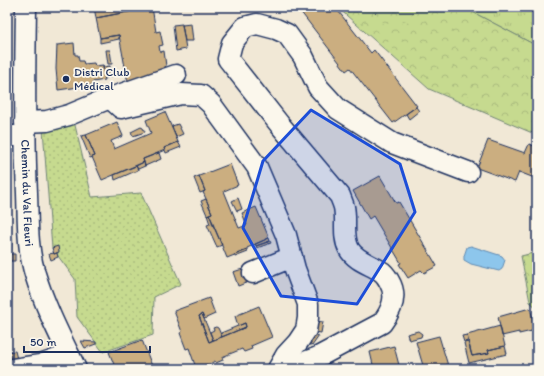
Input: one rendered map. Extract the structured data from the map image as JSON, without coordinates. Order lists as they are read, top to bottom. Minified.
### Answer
{"streets":{"street":["Chemin du Val Fleuri"]},"places":["Distri Club Médical"],"scale_bar":"50 m"}
